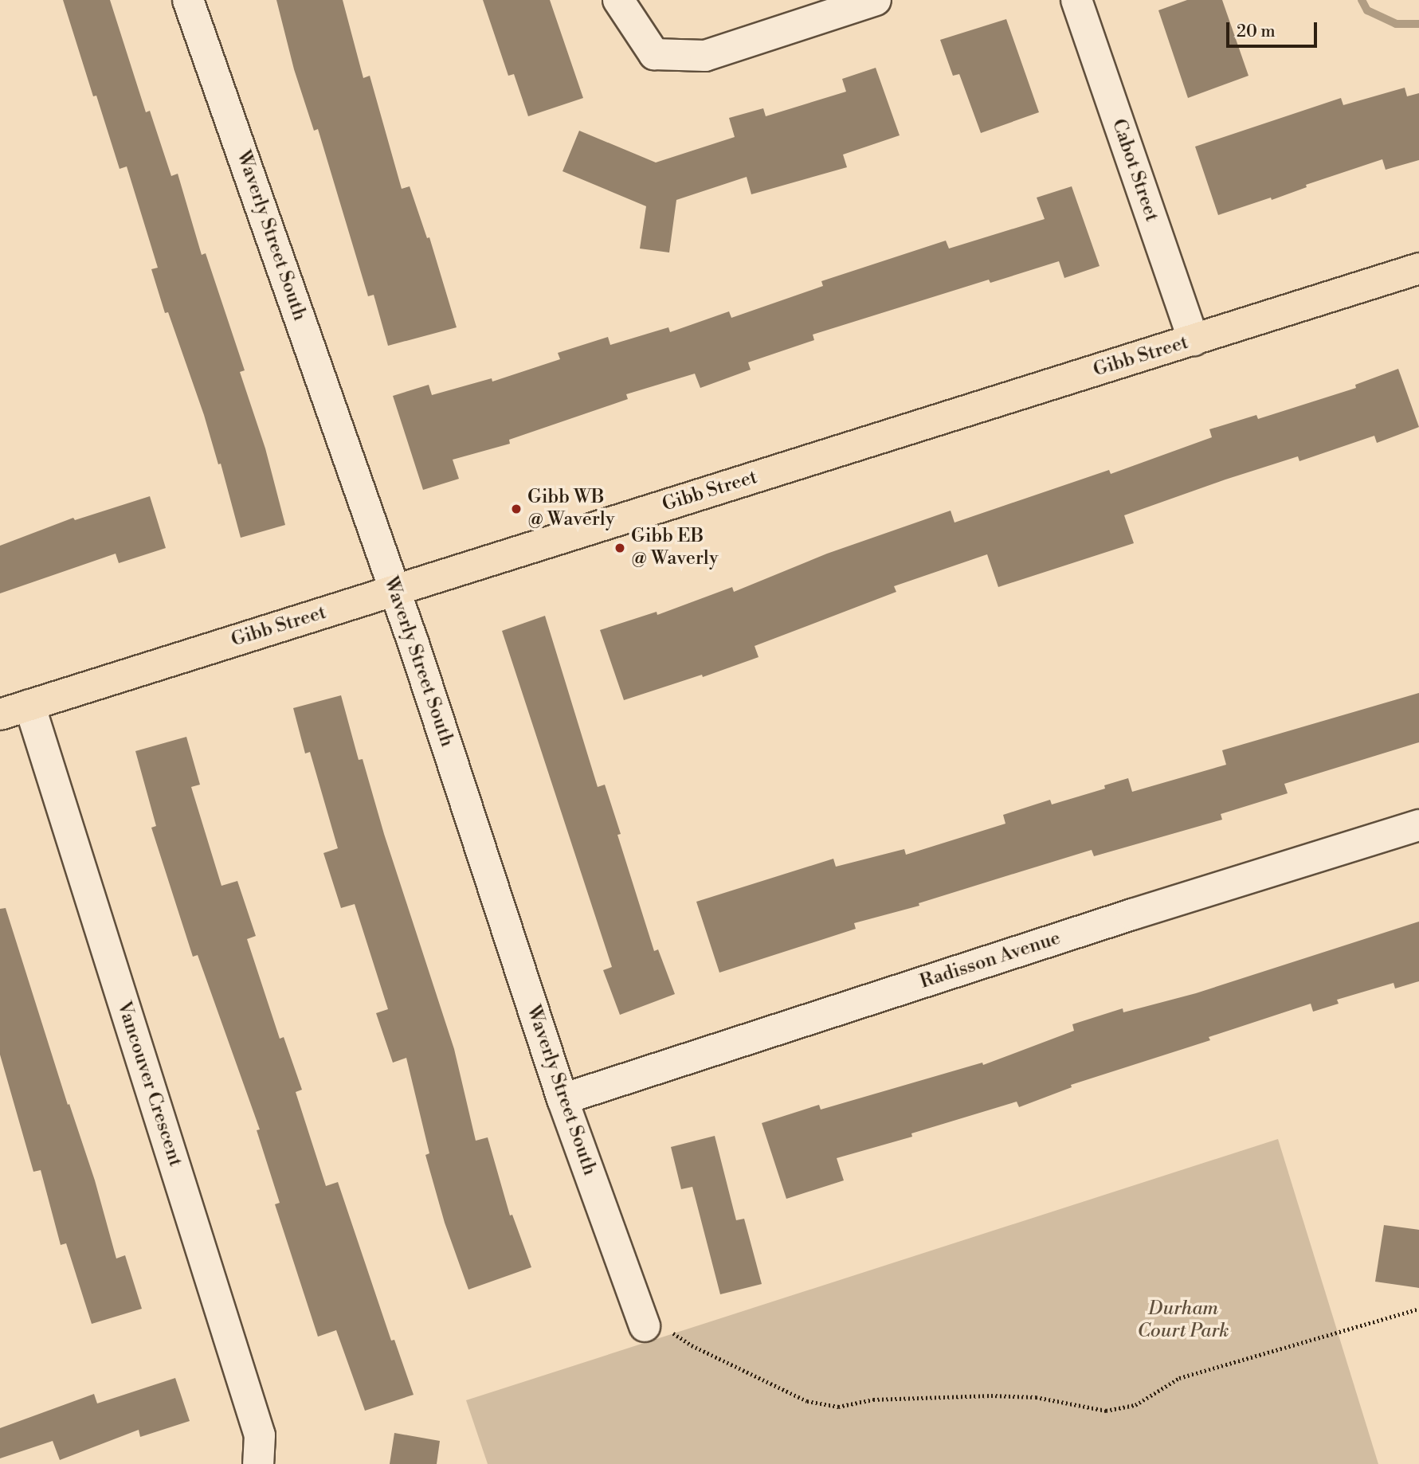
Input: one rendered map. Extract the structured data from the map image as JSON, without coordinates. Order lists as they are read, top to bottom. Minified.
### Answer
{"streets":{"main road":["Gibb Street"],"street":["Cabot Street","Waverly Street South","Radisson Avenue","Vancouver Crescent"]},"crossings":[["Cabot Street","Gibb Street"],["Waverly Street South","Gibb Street"],["Waverly Street South","Radisson Avenue"],["Gibb Street","Vancouver Crescent"]],"parks":["Durham Court Park"],"places":["Gibb WB @ Waverly","Gibb EB @ Waverly"],"scale_bar":"20 m"}
